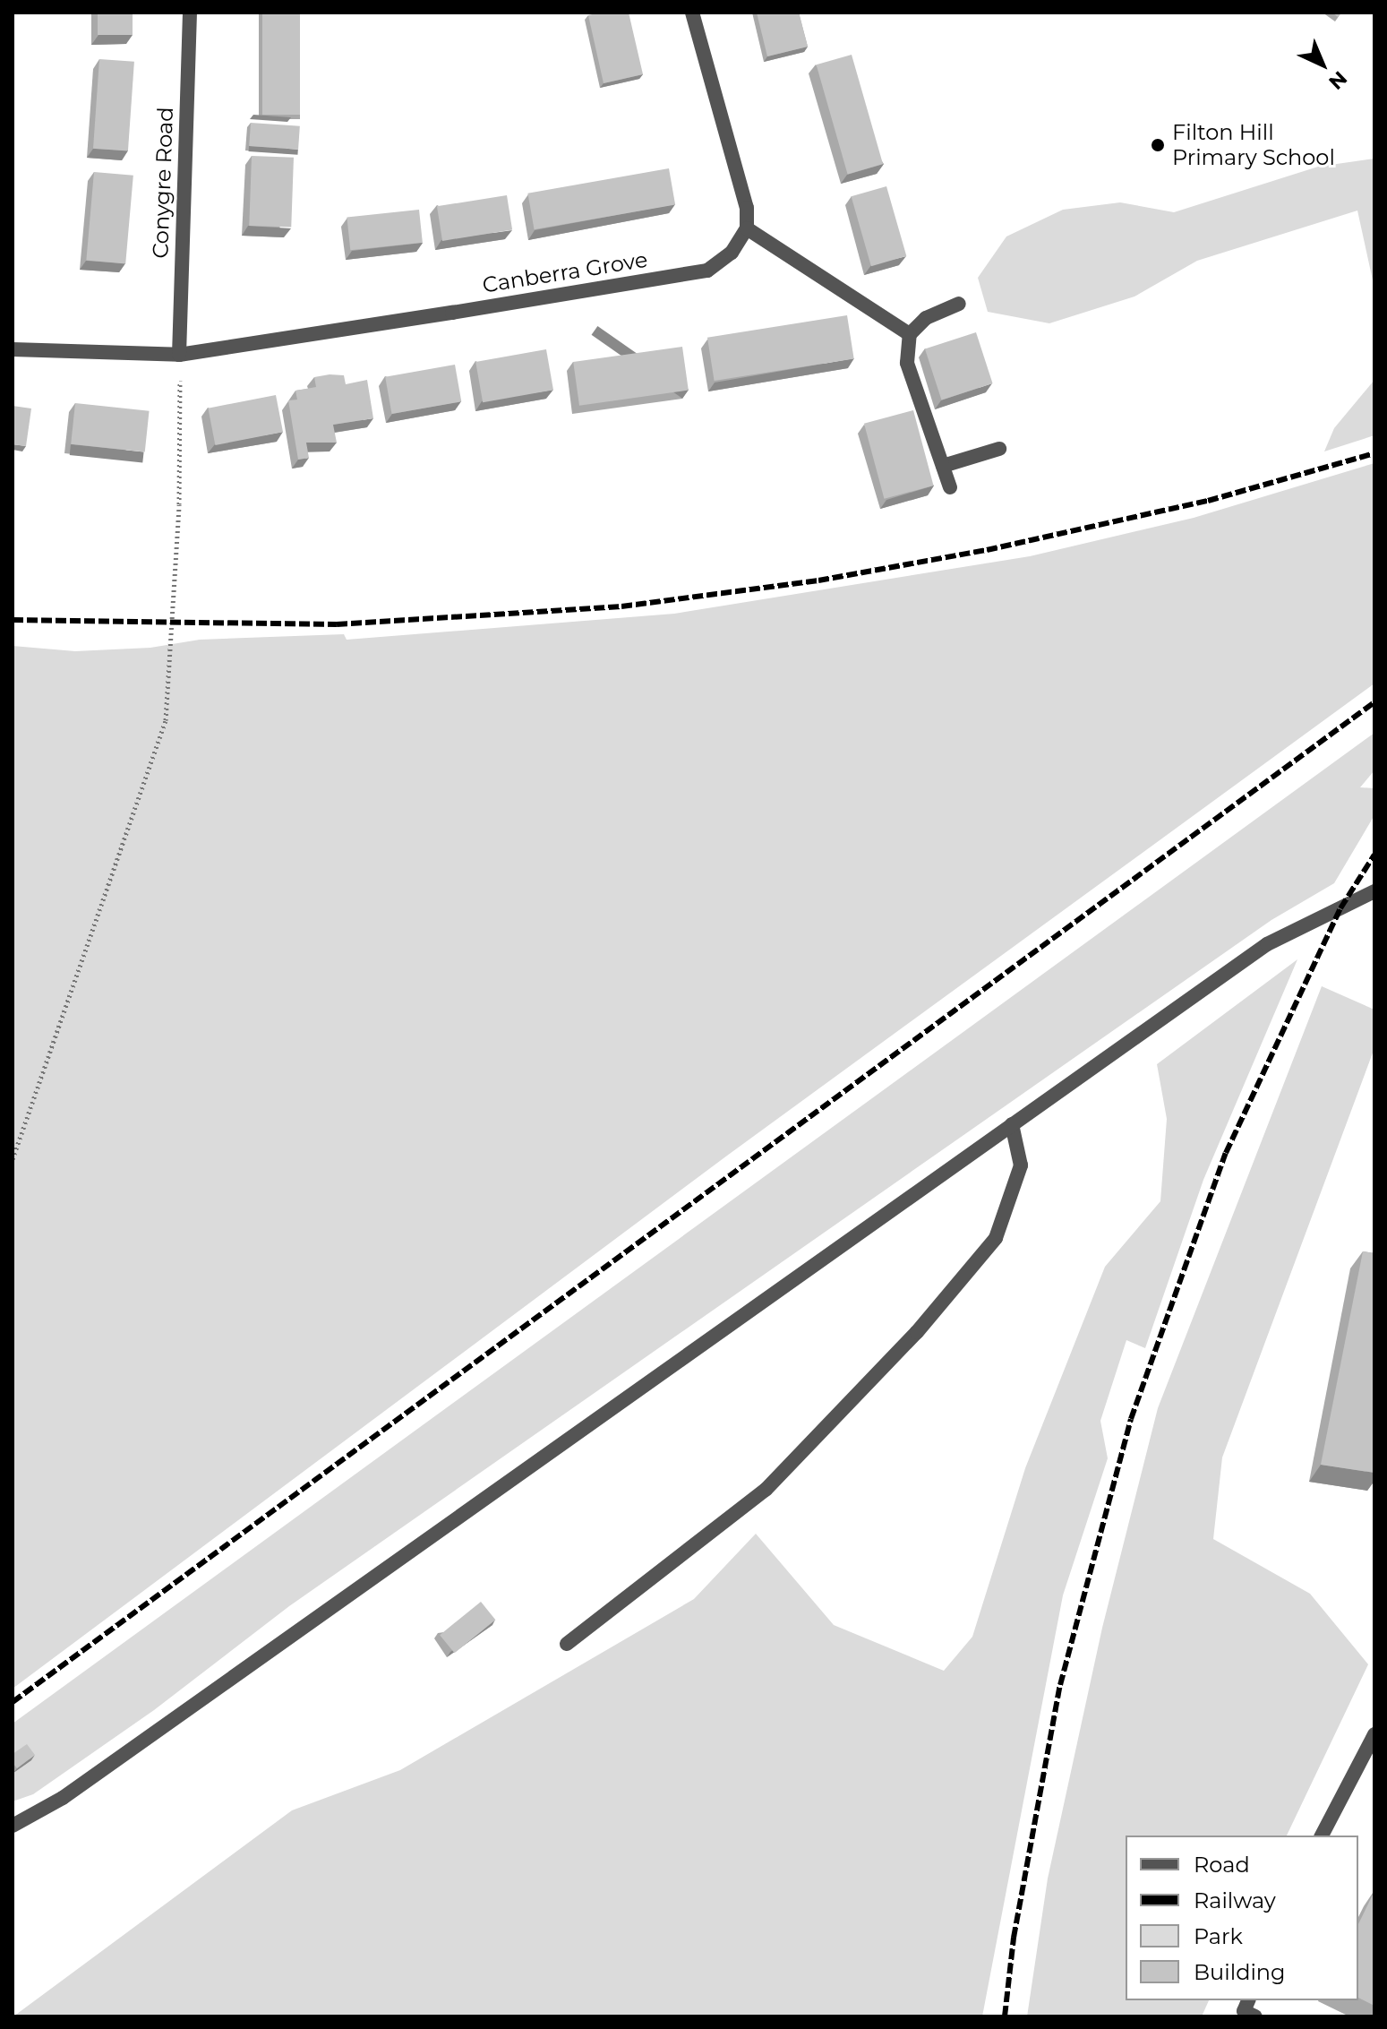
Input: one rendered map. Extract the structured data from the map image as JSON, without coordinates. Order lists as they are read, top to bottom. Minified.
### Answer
{"streets":{"street":["Conygre Road","Canberra Grove"]},"crossings":[["Conygre Road","Canberra Grove"]],"places":["Filton Hill Primary School"],"legend":["Road","Railway","Park","Building"],"north":"bottom right"}
